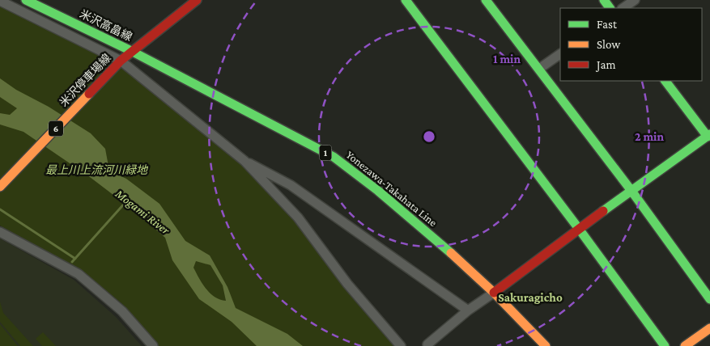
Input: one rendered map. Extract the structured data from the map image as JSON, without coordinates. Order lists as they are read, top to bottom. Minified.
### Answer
{"streets":{"street":["米沢高畠線","米沢停車場線","6","1","Yonezawa-Takahata Line"]},"crossings":[["米沢高畠線","米沢停車場線"],["米沢高畠線","Yonezawa-Takahata Line"],["米沢停車場線","Yonezawa-Takahata Line"]],"districts":["Sakuragicho"],"water":["Mogami River"],"parks":["最上川上流河川緑地"],"legend":["Fast","Slow","Jam"],"rings":["1 min","2 min"]}
